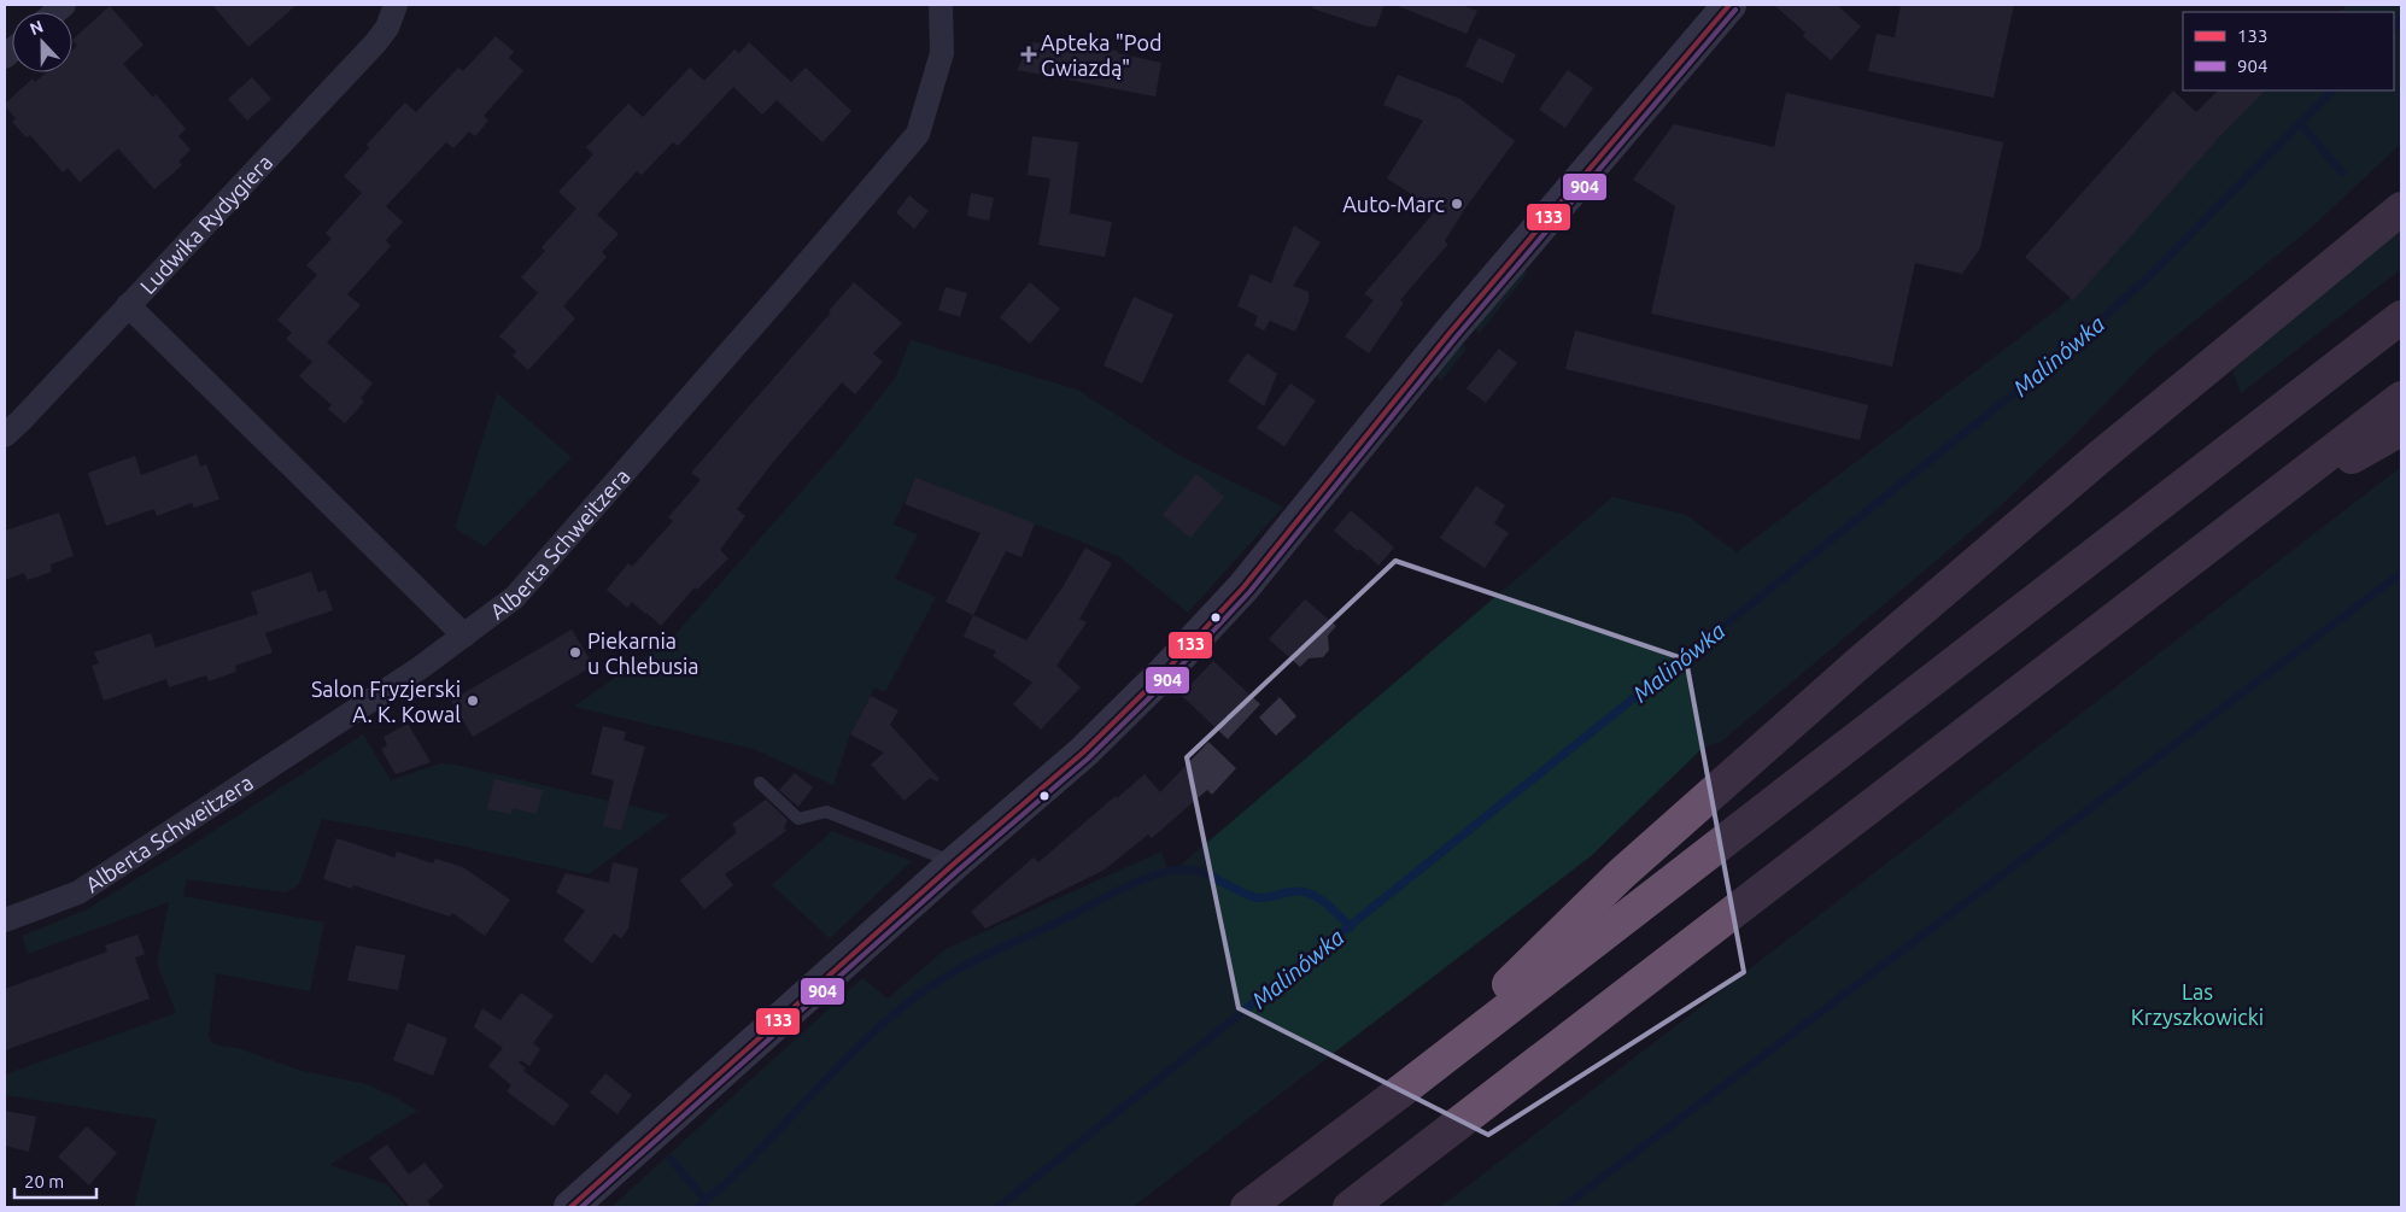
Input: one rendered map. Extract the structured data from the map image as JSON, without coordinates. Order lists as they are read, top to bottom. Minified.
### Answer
{"streets":{"street":["Ludwika Rydygiera","Alberta Schweitzera"]},"water":["Malinówka"],"parks":["Las Krzyszkowicki"],"places":{"health":["Apteka \"Pod Gwiazdą\""],"other":["Auto-Marc","Piekarnia u Chlebusia","Salon Fryzjerski A. K. Kowal"]},"lines":["transit line 133","transit line 904"],"legend":["133","904"],"scale_bar":"20 m","north":"top"}
